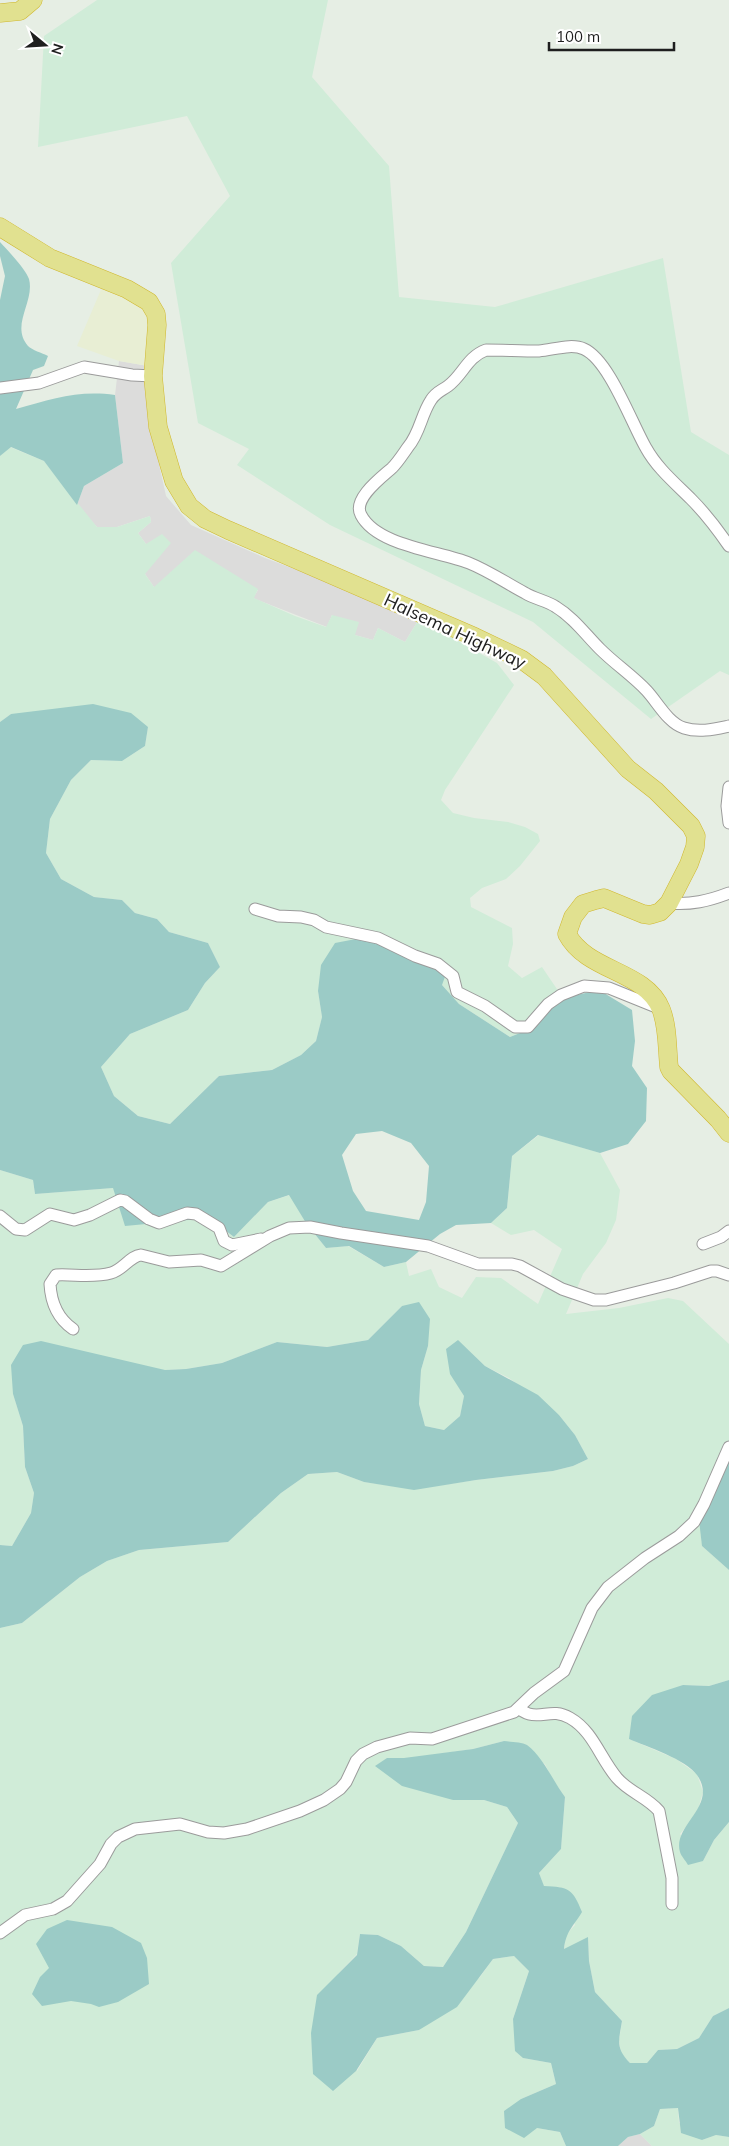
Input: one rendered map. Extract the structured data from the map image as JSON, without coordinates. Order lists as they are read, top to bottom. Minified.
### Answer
{"streets":{"highway":["Halsema Highway"]},"scale_bar":"100 m","north":"right"}
